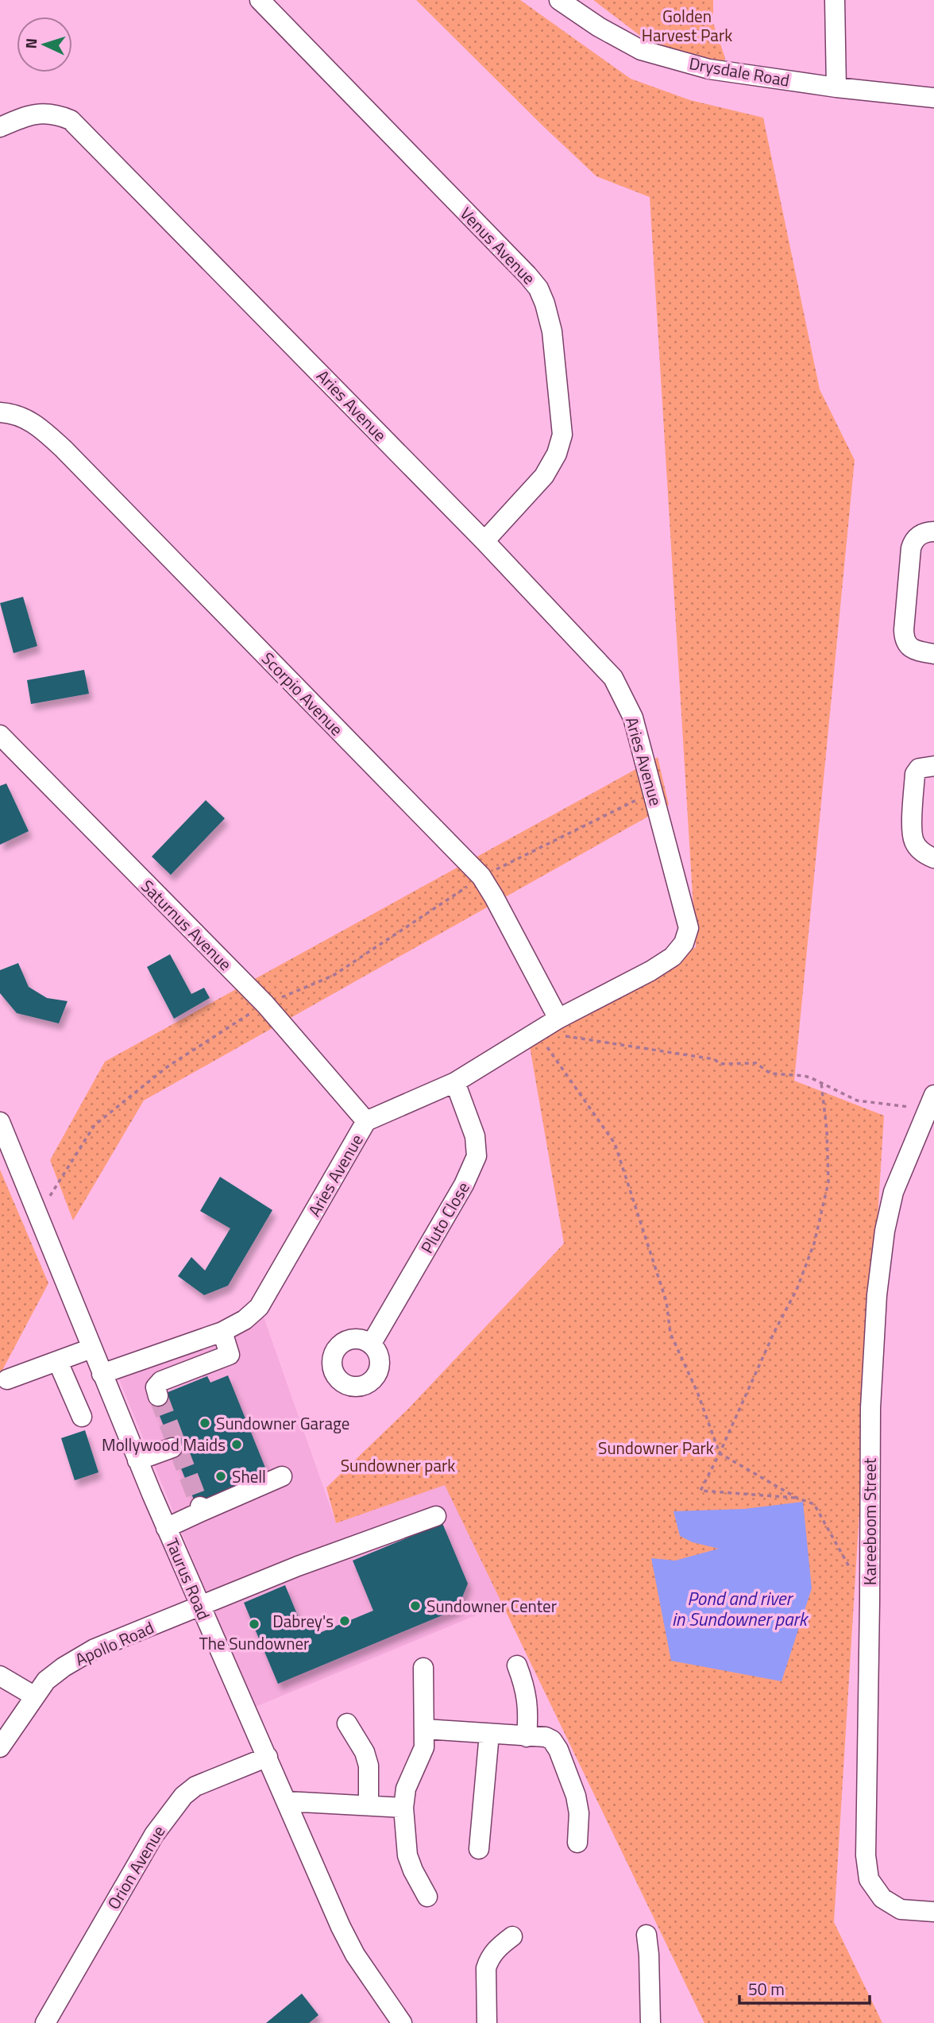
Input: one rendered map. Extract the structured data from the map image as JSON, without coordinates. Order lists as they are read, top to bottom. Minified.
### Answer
{"streets":{"street":["Drysdale Road","Venus Avenue","Aries Avenue","Scorpio Avenue","Saturnus Avenue","Pluto Close","Kareeboom Street","Taurus Road","Apollo Road","Orion Avenue"]},"crossings":[["Venus Avenue","Aries Avenue"],["Aries Avenue","Scorpio Avenue"],["Aries Avenue","Saturnus Avenue"],["Aries Avenue","Pluto Close"],["Aries Avenue","Taurus Road"],["Taurus Road","Apollo Road"],["Taurus Road","Orion Avenue"]],"water":["Pond and river in Sundowner park"],"parks":["Golden Harvest Park","Sundowner Park","Sundowner park"],"places":["Sundowner Garage","Mollywood Maids","Shell","Sundowner Center","Dabrey's","The Sundowner"],"scale_bar":"50 m","north":"left"}
